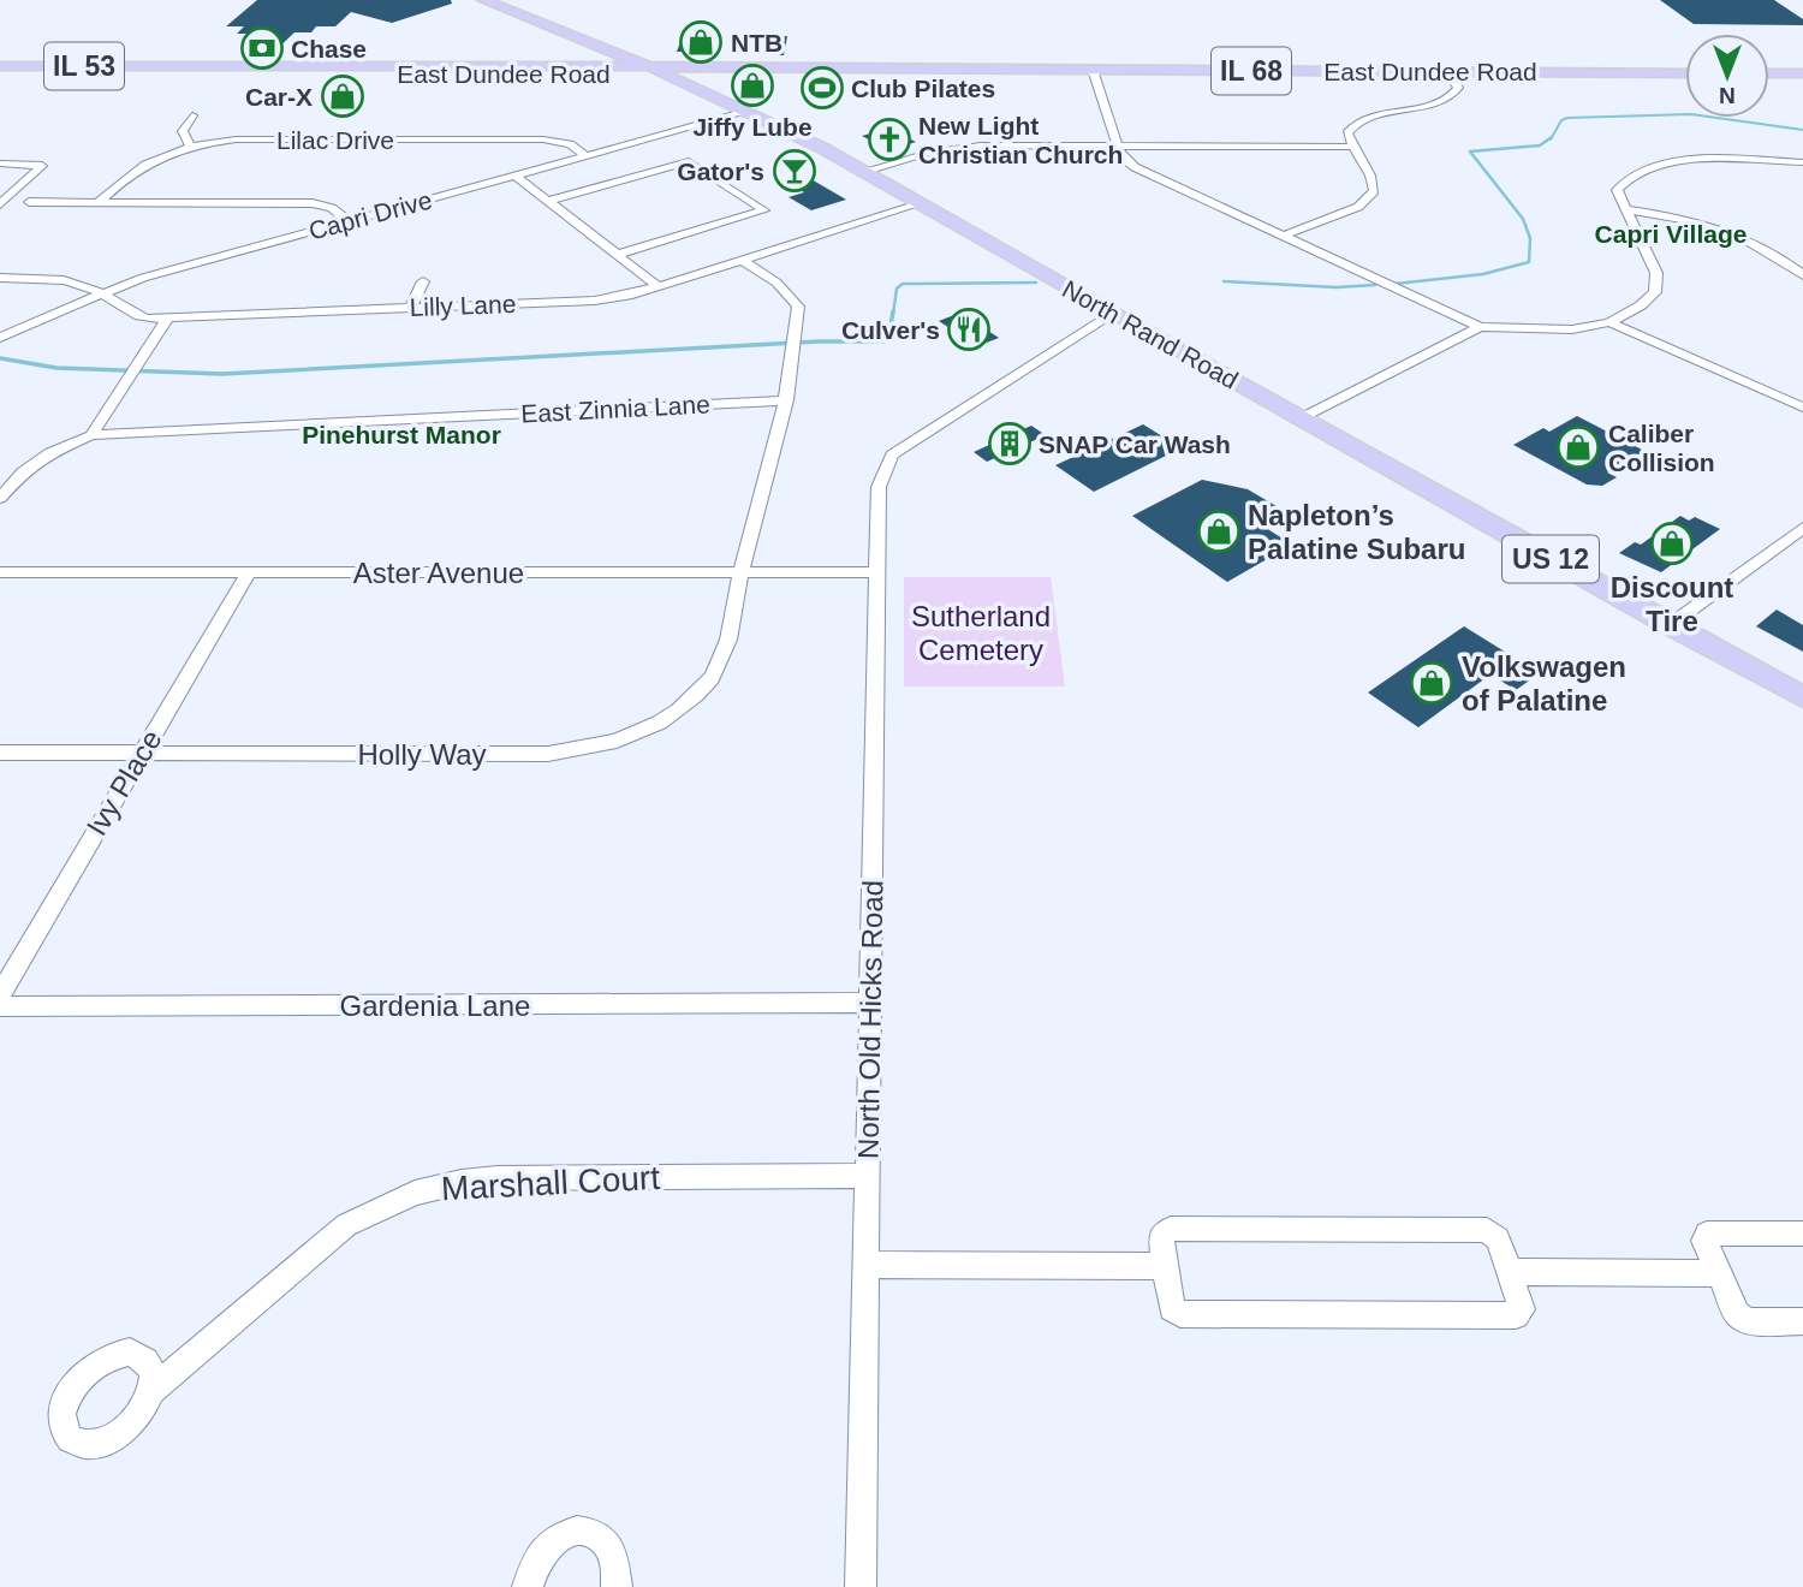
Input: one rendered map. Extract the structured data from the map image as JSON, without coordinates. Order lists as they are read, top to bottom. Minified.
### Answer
{"streets":{"main road":["IL 53","IL 68","East Dundee Road","North Rand Road","US 12"],"street":["Lilac Drive","Capri Drive","Lilly Lane","East Zinnia Lane","Aster Avenue","Holly Way","Ivy Place","Gardenia Lane","North Old Hicks Road","Marshall Court"]},"crossings":[["East Dundee Road","North Rand Road"],["Lilac Drive","Capri Drive"],["Capri Drive","Lilly Lane"],["Capri Drive","North Rand Road"],["Lilly Lane","North Rand Road"],["Lilly Lane","Holly Way"],["North Rand Road","North Old Hicks Road"],["East Zinnia Lane","Holly Way"],["Aster Avenue","Holly Way"],["Aster Avenue","Ivy Place"],["Aster Avenue","North Old Hicks Road"],["Holly Way","Ivy Place"],["Gardenia Lane","North Old Hicks Road"],["North Old Hicks Road","Marshall Court"]],"districts":["Capri Village","Pinehurst Manor"],"parks":["Sutherland Cemetery"],"places":{"shop":["NTB","Jiffy Lube","Car-X","Caliber Collision","Napleton’s Palatine Subaru","Discount Tire","Volkswagen of Palatine"],"bank":["Chase"],"sports":["Club Pilates"],"church":["New Light Christian Church"],"bar":["Gator's"],"restaurant":["Culver's"],"building":["SNAP Car Wash"]},"north":"bottom"}
